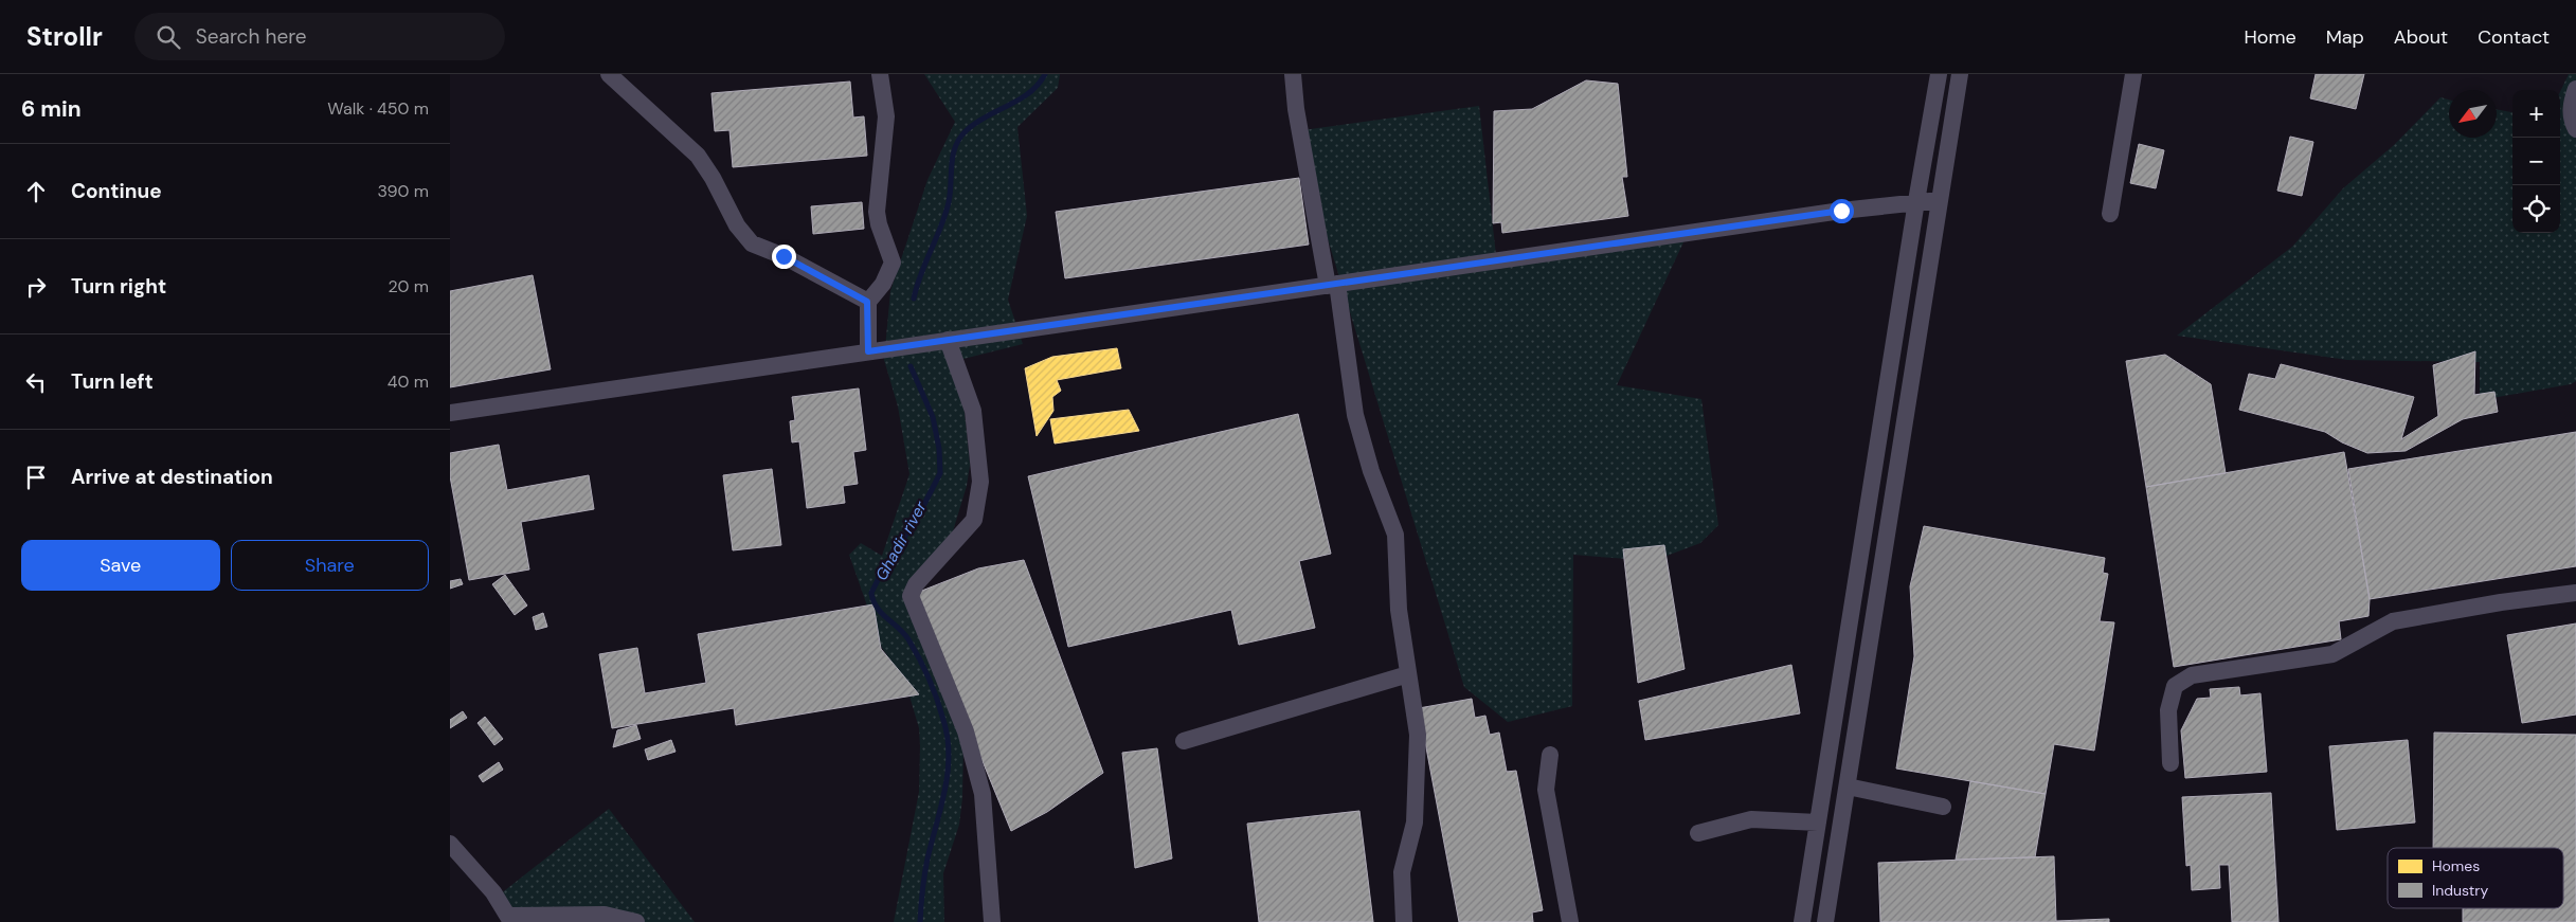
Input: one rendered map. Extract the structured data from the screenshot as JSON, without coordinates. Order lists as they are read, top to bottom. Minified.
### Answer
{"water":["Ghadir river"],"legend":["Homes","Industry"],"north":"bottom left","page":{"header":"Strollr","search":"Search here","nav":["Home","Map","About","Contact"],"heading":["6 min","Walk · 450 m"],"map_buttons":["+","−"],"list":[["Continue","390 m"],["Turn right","20 m"],["Turn left","40 m"],"Arrive at destination"],"buttons":["Save","Share"]}}
